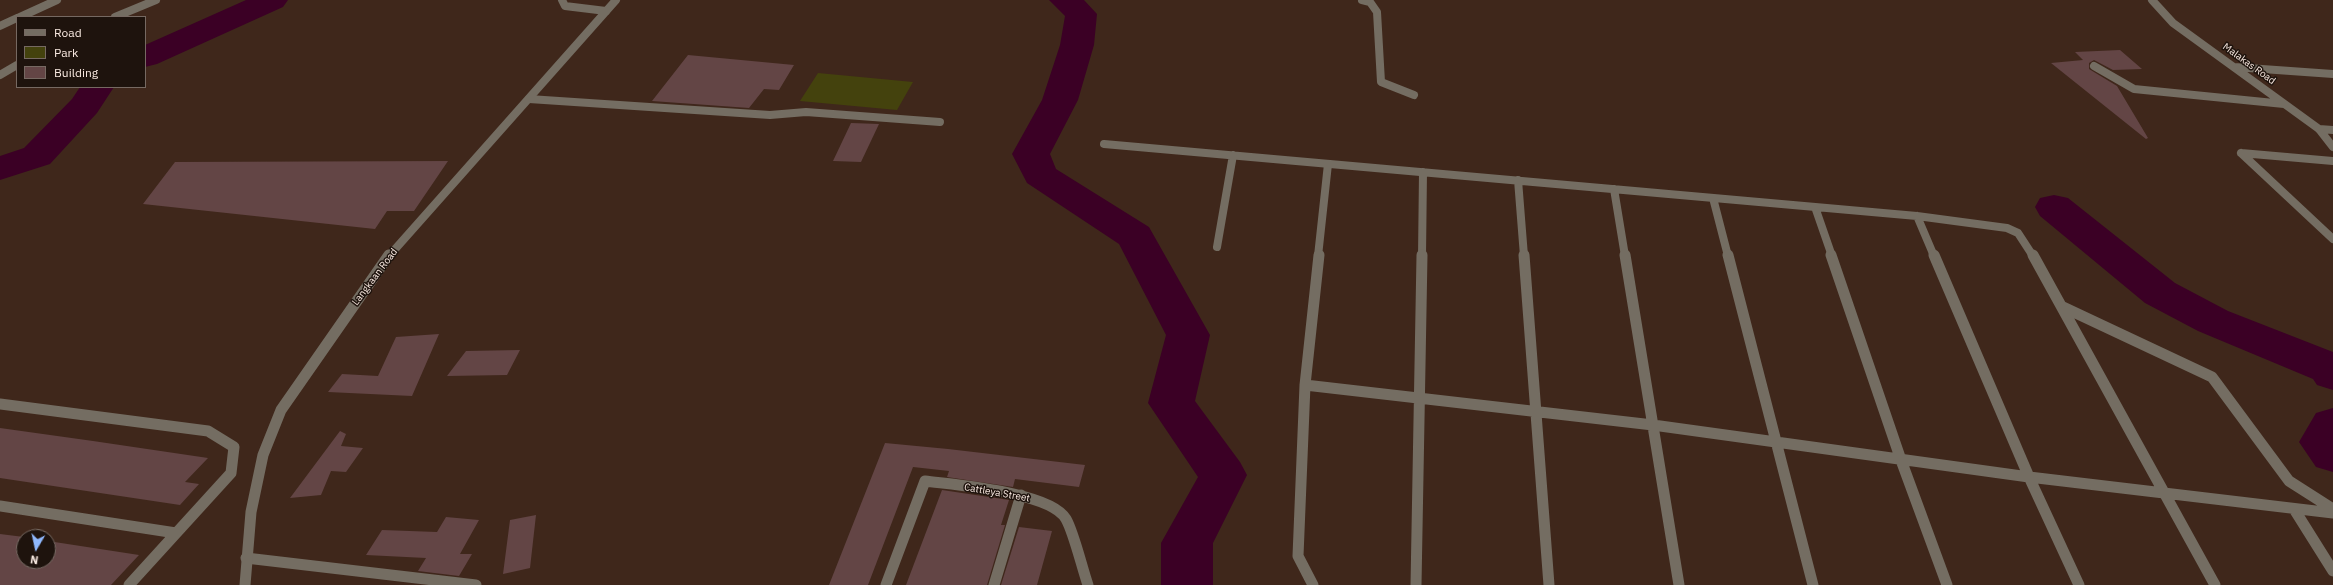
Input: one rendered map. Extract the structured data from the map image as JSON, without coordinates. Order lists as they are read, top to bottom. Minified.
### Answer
{"streets":{"street":["Malakas Road","Langkaan Road","Cattleya Street"]},"legend":["Road","Park","Building"],"north":"bottom"}
